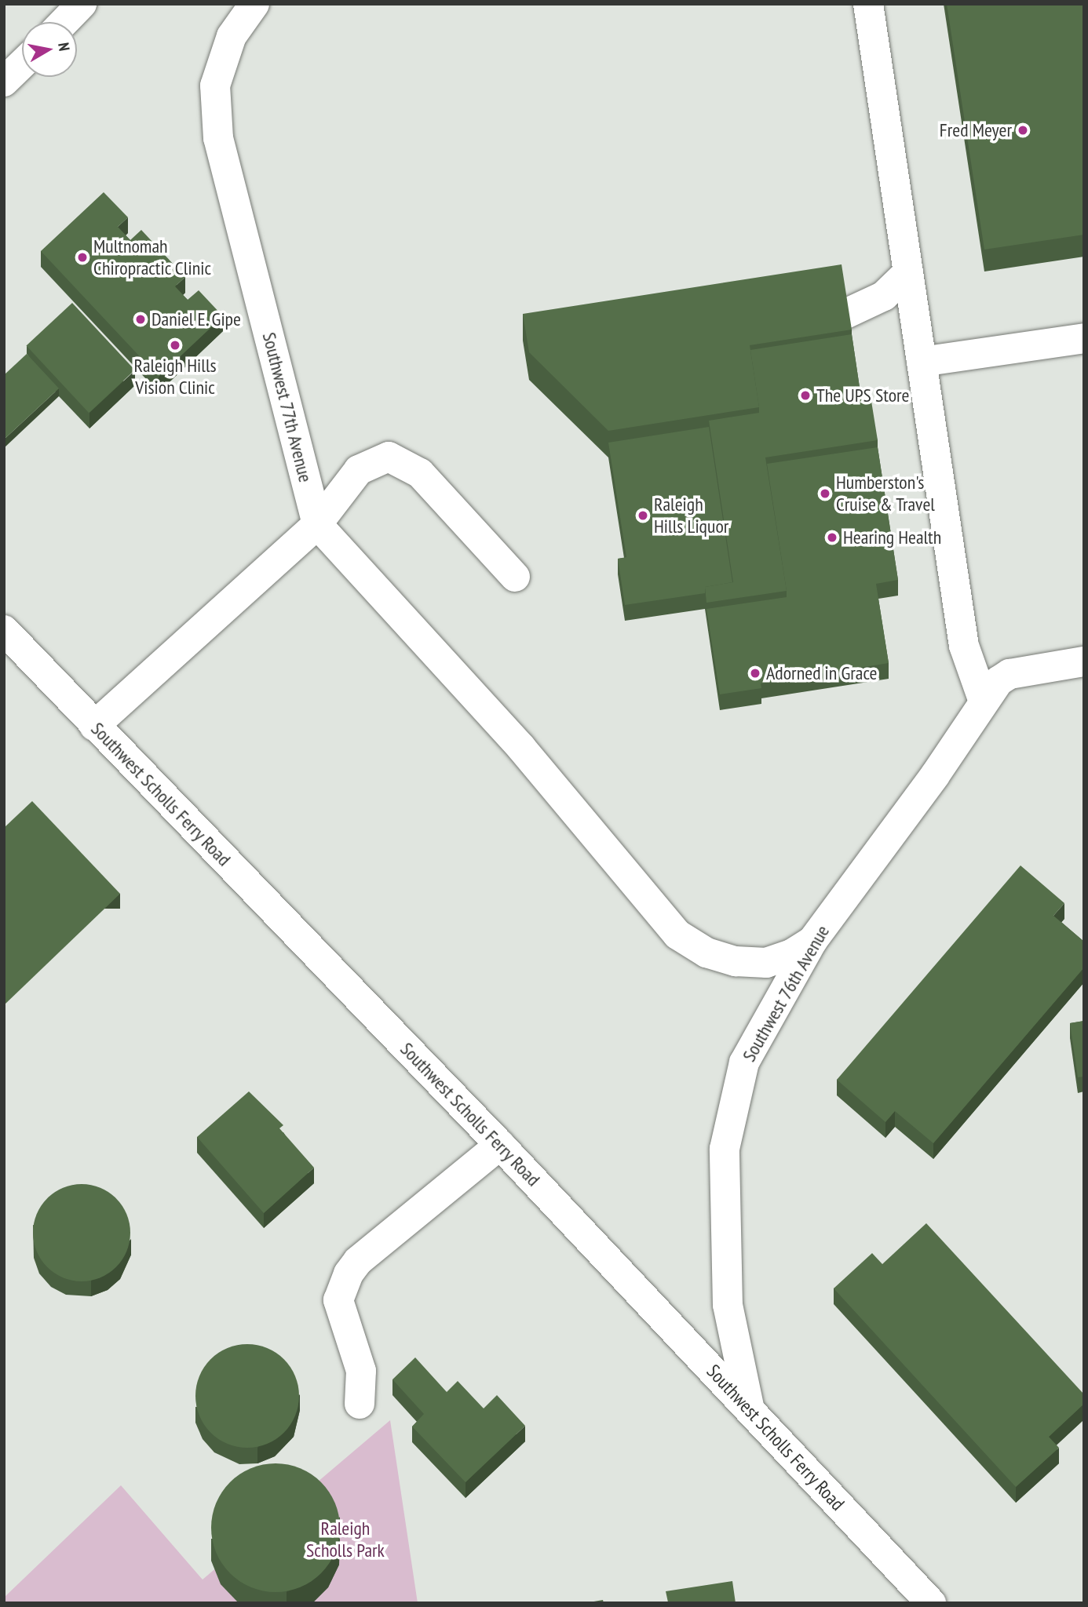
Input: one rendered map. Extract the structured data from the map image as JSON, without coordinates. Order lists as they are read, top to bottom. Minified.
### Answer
{"streets":{"main road":["Southwest 77th Avenue","Southwest Scholls Ferry Road","Southwest 76th Avenue"]},"crossings":[["Southwest Scholls Ferry Road","Southwest 76th Avenue"]],"parks":["Raleigh Scholls Park"],"places":["Fred Meyer","Multnomah Chiropractic Clinic","Daniel E. Gipe","Raleigh Hills Vision Clinic","The UPS Store","Humberston's Cruise & Travel","Raleigh Hills Liquor","Hearing Health","Adorned in Grace"],"north":"right"}
